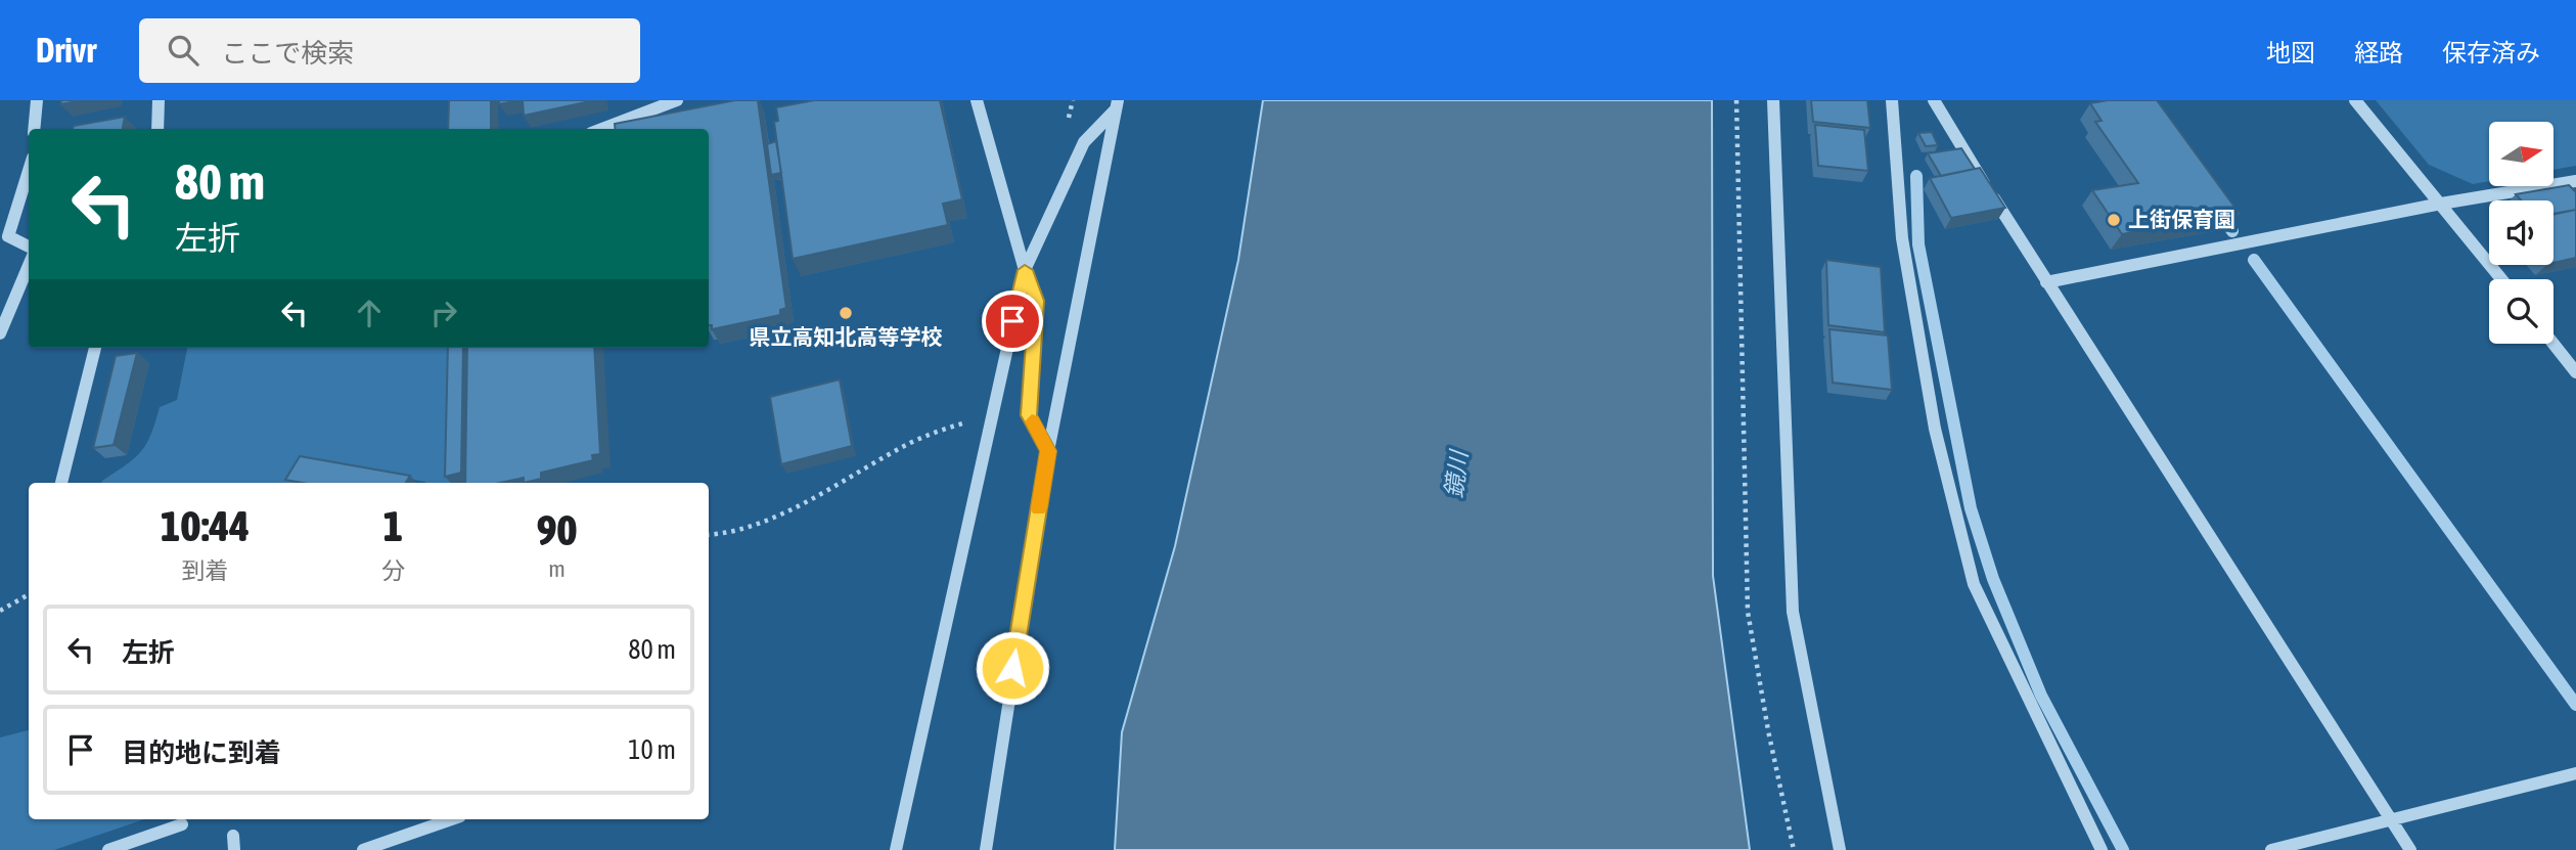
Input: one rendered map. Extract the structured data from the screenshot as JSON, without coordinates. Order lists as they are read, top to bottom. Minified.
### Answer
{"water":["鏡川"],"places":["上街保育園","県立高知北高等学校"],"north":"right","page":{"header":"Drivr","search":"ここで検索","nav":["地図","経路","保存済み"],"turn":["80 m","左折"],"eta":["10:44","到着","1","分","90","m"],"list":[{"name":"左折","value":"80 m"},{"name":"目的地に到着","value":"10 m"}]}}
